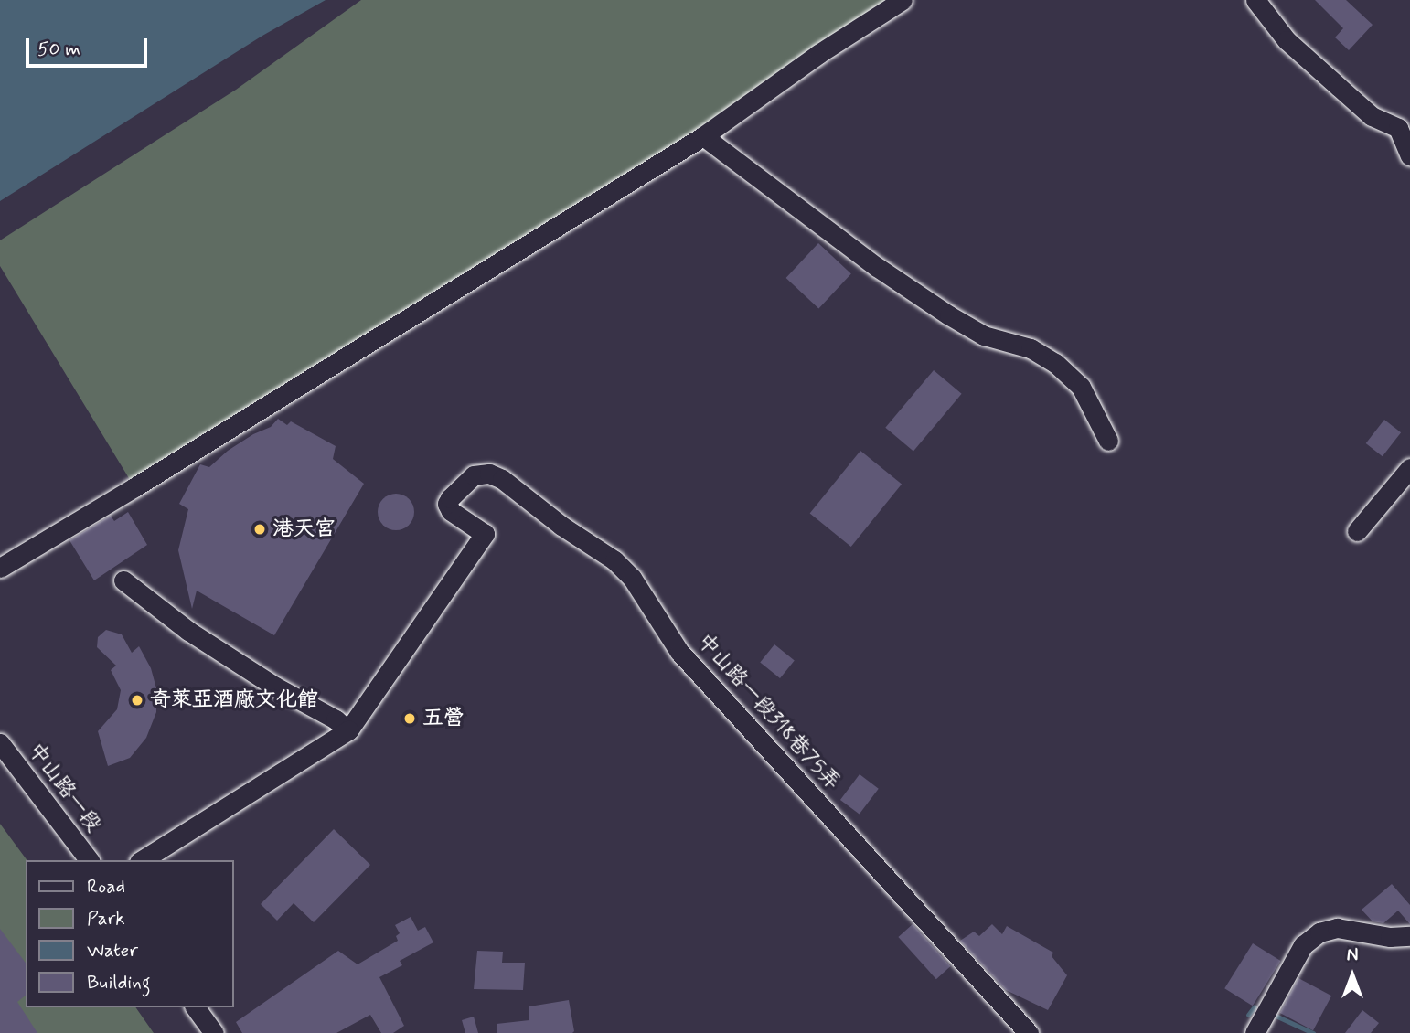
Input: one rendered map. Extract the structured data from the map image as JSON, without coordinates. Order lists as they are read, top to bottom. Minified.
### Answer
{"streets":{"street":["中山路一段318巷75弄","中山路一段"]},"places":["港天宮","奇萊亞酒廠文化館","五營"],"legend":["Road","Park","Water","Building"],"scale_bar":"50 m","north":"top"}
